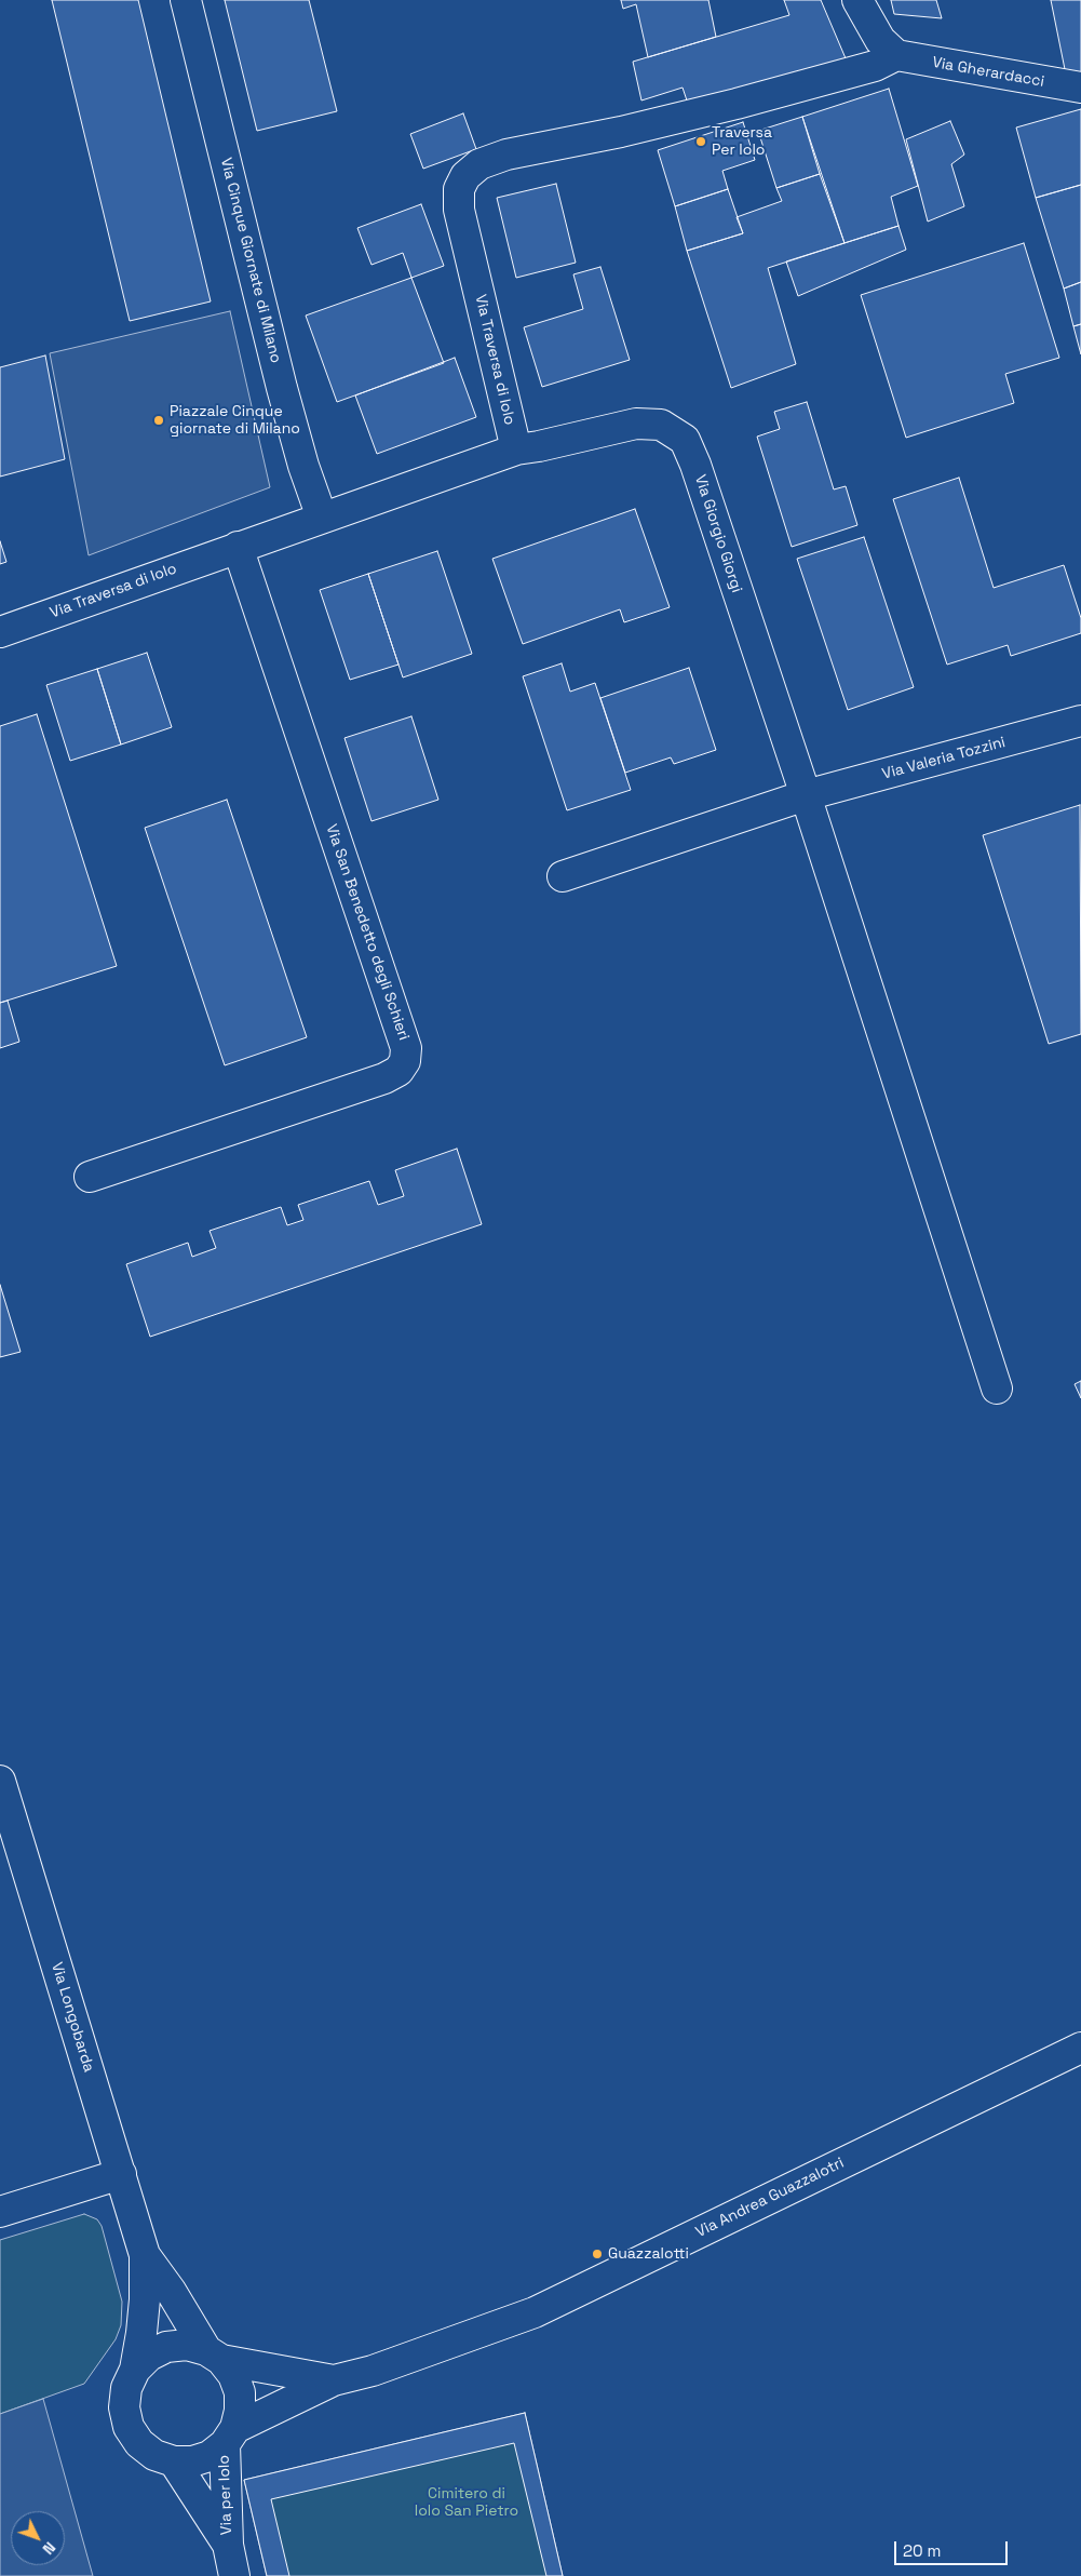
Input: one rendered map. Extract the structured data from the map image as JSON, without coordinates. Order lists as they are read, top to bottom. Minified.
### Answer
{"streets":{"street":["Via Gherardacci","Via Cinque Giornate di Milano","Via Traversa di Iolo","Via Giorgio Giorgi","Via Valeria Tozzini","Via San Benedetto degli Schieri","Via Longobarda","Via Andrea Guazzalotri","Via per Iolo"]},"crossings":[["Via Gherardacci","Via Traversa di Iolo"],["Via Cinque Giornate di Milano","Via Traversa di Iolo"],["Via Traversa di Iolo","Via Giorgio Giorgi"],["Via Traversa di Iolo","Via San Benedetto degli Schieri"],["Via Giorgio Giorgi","Via Valeria Tozzini"],["Via Longobarda","Via Andrea Guazzalotri"],["Via Longobarda","Via per Iolo"],["Via Andrea Guazzalotri","Via per Iolo"]],"parks":["Cimitero di Iolo San Pietro"],"places":["Traversa Per Iolo","Piazzale Cinque giornate di Milano","Guazzalotti"],"scale_bar":"20 m","north":"bottom right"}
